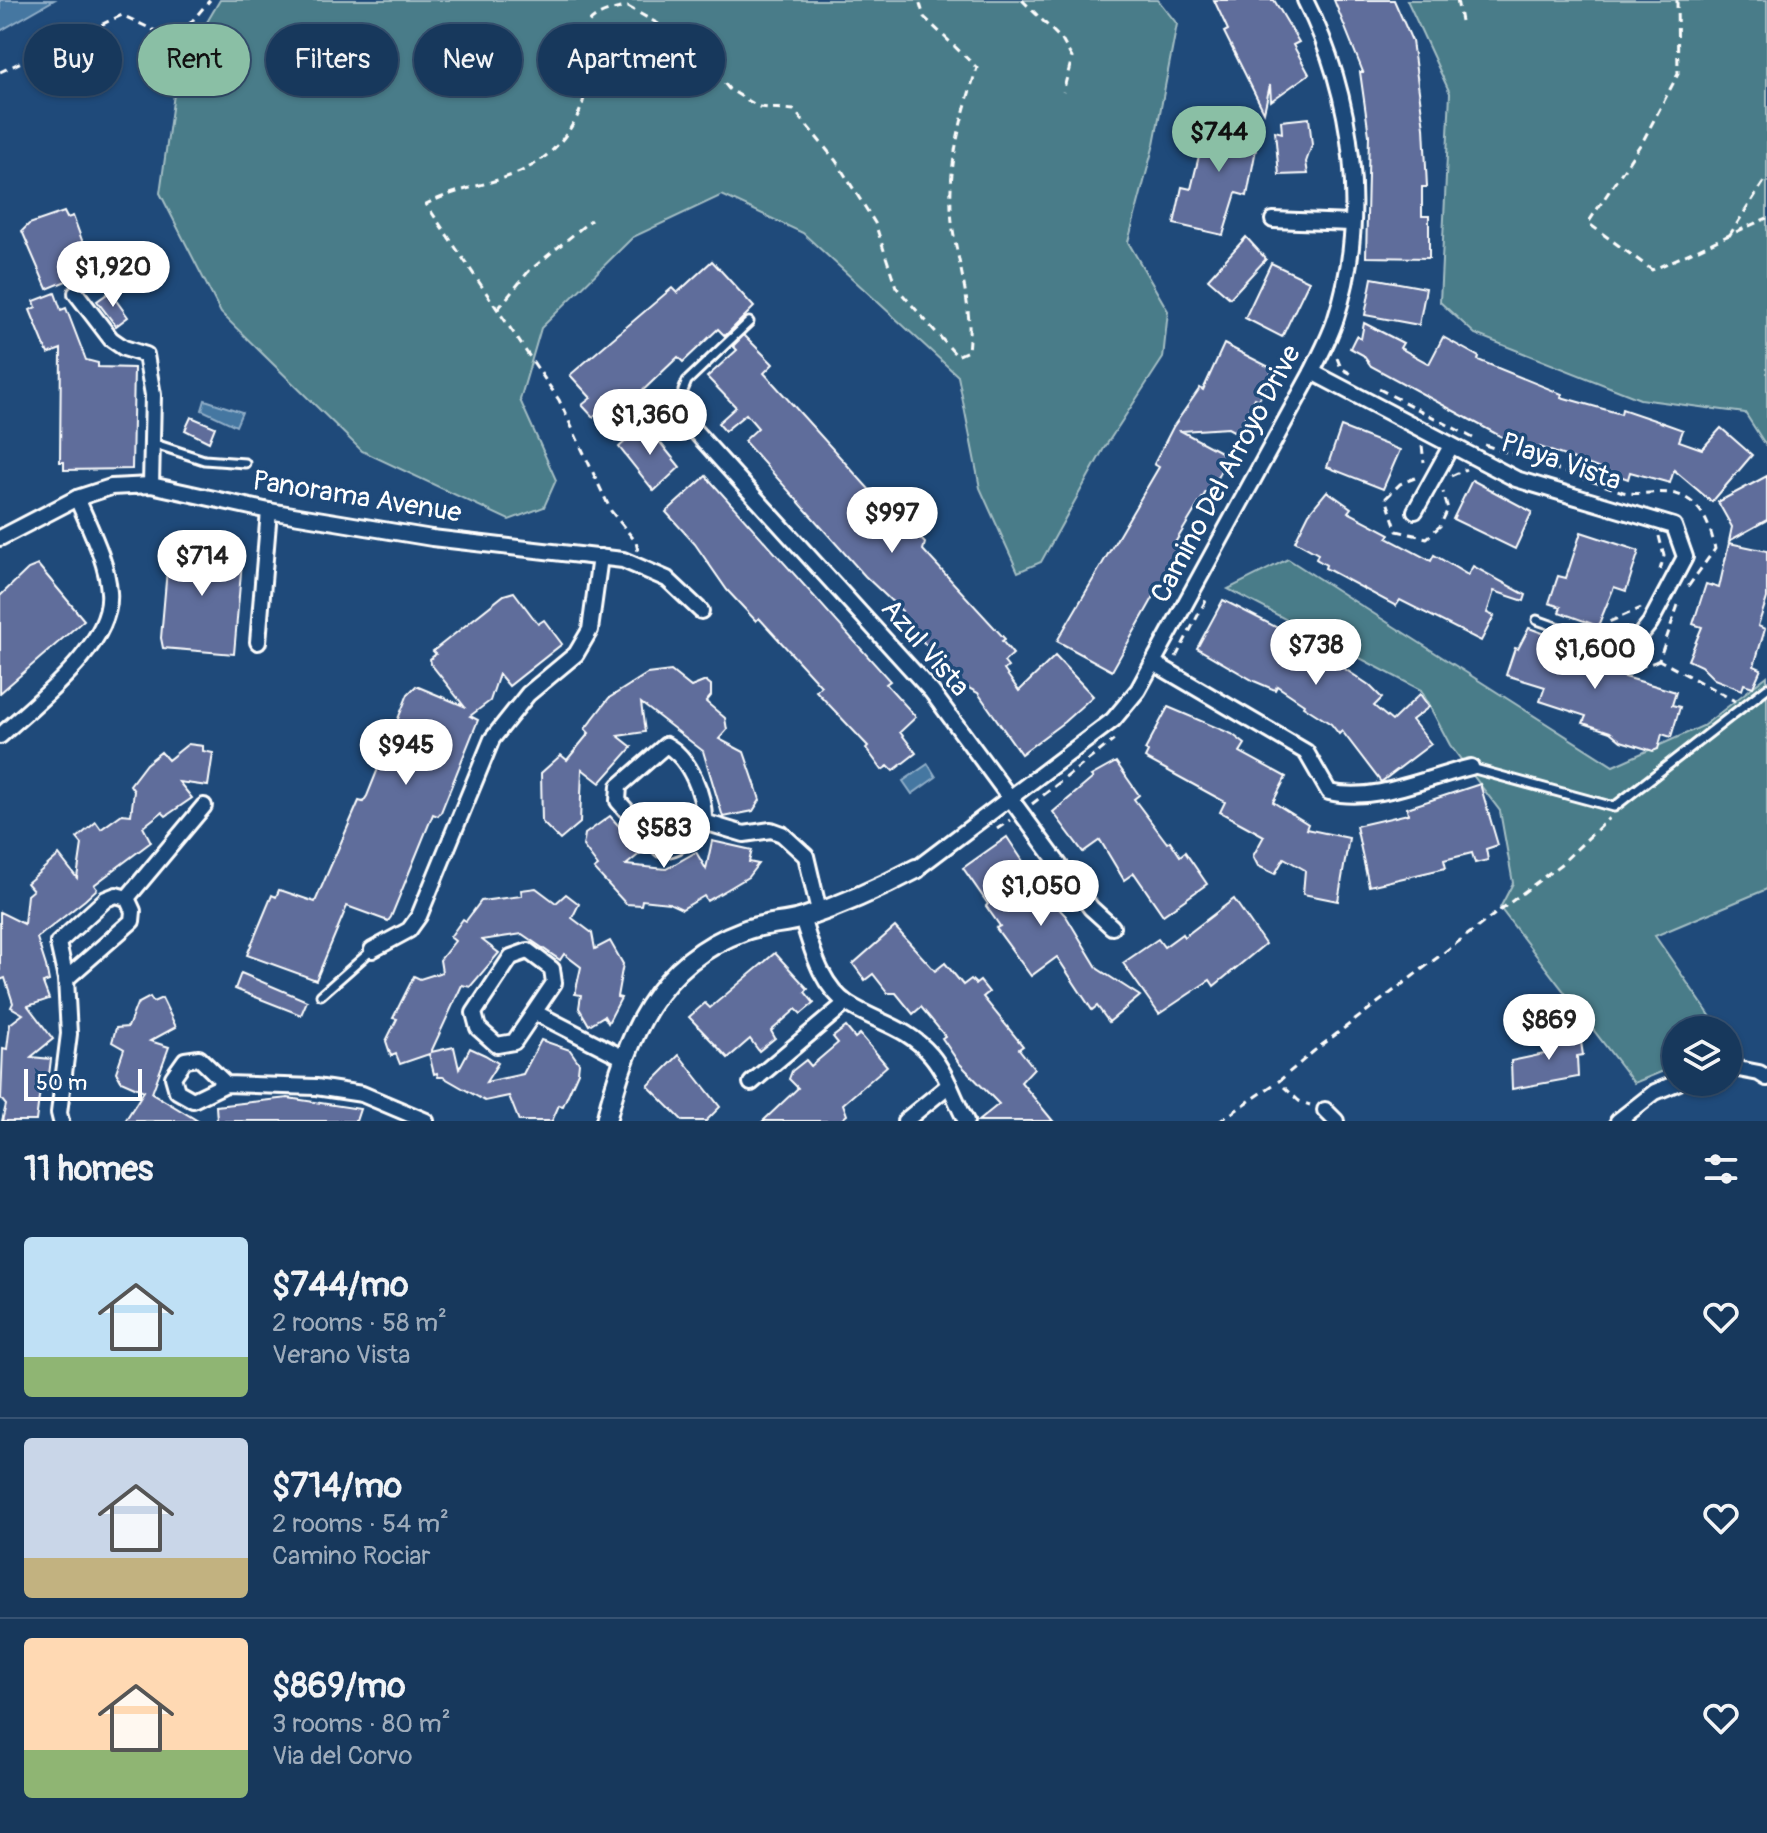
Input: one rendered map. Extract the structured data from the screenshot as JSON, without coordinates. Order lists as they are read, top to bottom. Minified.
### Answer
{"streets":{"street":["Playa Vista","Camino Del Arroyo Drive","Panorama Avenue","Azul Vista"]},"crossings":[["Playa Vista","Camino Del Arroyo Drive"],["Camino Del Arroyo Drive","Azul Vista"]],"scale_bar":"50 m","page":{"chip":["Buy","Rent","Filters","New","Apartment"],"price":["$744","$1,920","$1,360","$997","$714","$738","$1,600","$945","$583","$1,050","$869"],"scale":"50 m","heading":"11 homes","list":[{"name":"$744/mo","note":"2 rooms · 58 m² · Verano Vista"},{"name":"$714/mo","note":"2 rooms · 54 m² · Camino Rociar"},{"name":"$869/mo","note":"3 rooms · 80 m² · Via del Corvo"}]}}
